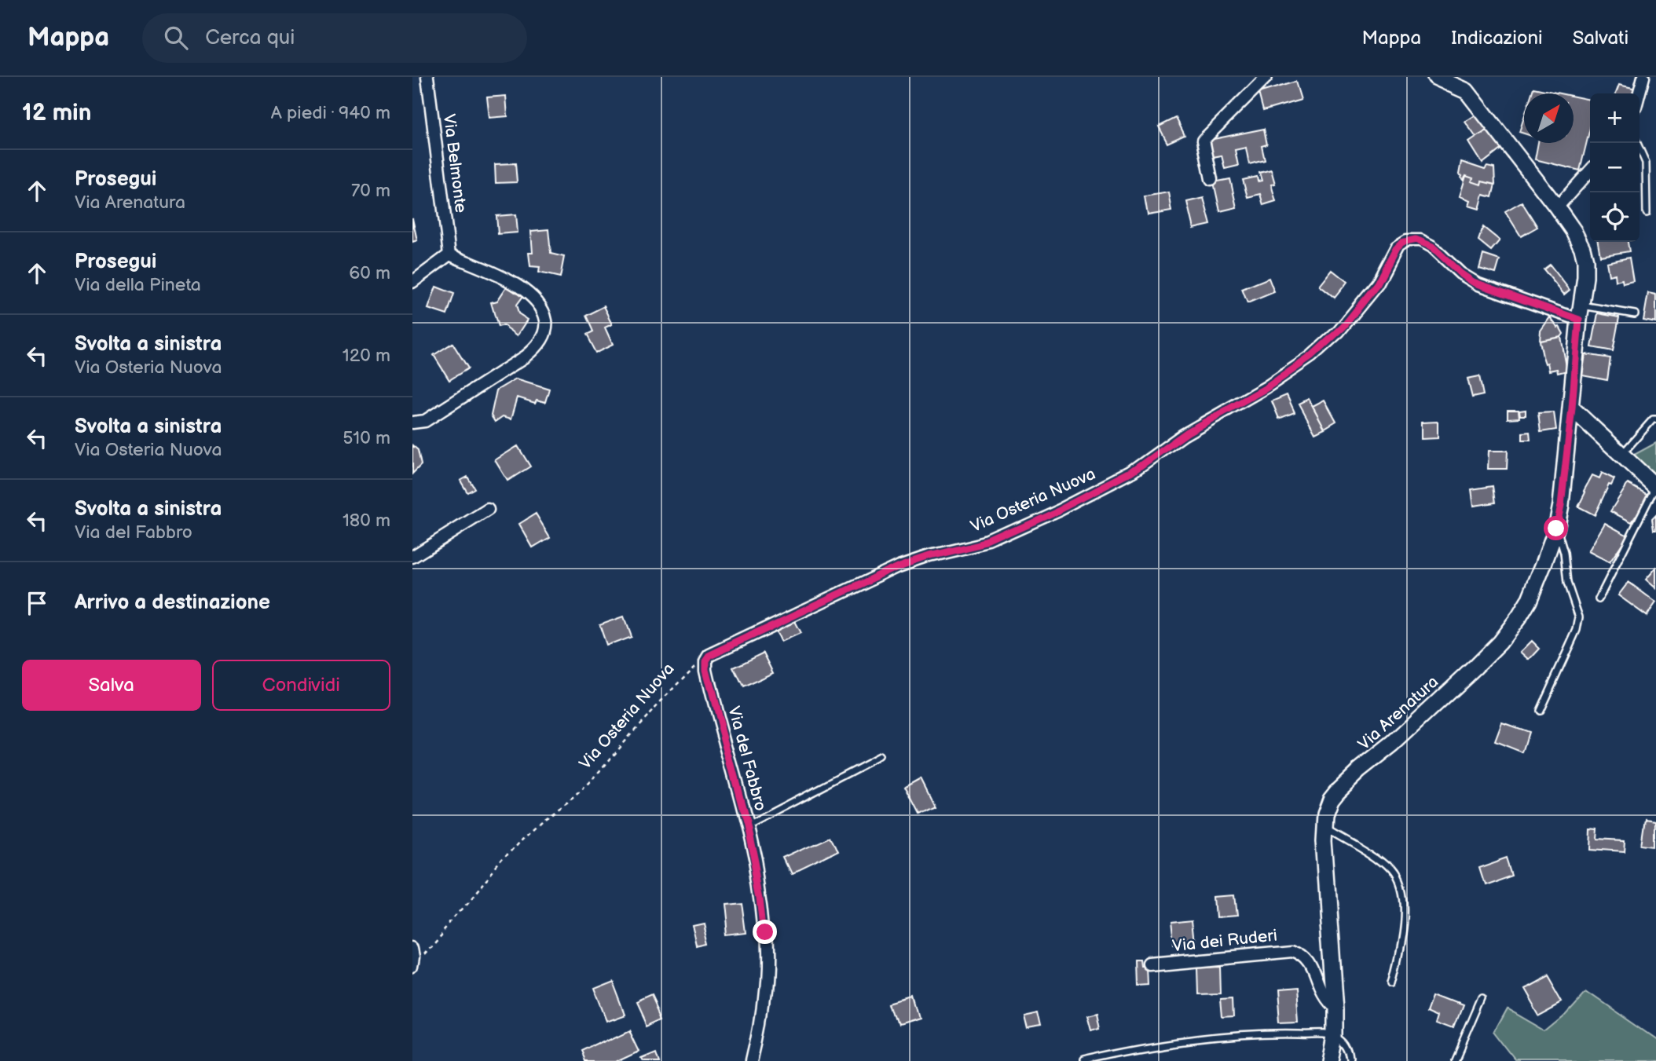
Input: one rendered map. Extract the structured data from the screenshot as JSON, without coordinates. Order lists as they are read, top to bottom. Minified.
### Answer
{"streets":{"street":["Via Belmonte","Via Osteria Nuova","Via Arenatura","Via del Fabbro","Via dei Ruderi"]},"crossings":[["Via Osteria Nuova","Via Arenatura"],["Via Osteria Nuova","Via del Fabbro"],["Via Arenatura","Via dei Ruderi"]],"north":"top right","page":{"header":"Mappa","search":"Cerca qui","nav":["Mappa","Indicazioni","Salvati"],"heading":["12 min","A piedi · 940 m"],"map_buttons":["+","−"],"list":[["Prosegui","Via Arenatura","70 m"],["Prosegui","Via della Pineta","60 m"],["Svolta a sinistra","Via Osteria Nuova","120 m"],["Svolta a sinistra","Via Osteria Nuova","510 m"],["Svolta a sinistra","Via del Fabbro","180 m"],"Arrivo a destinazione"],"buttons":["Salva","Condividi"]}}
